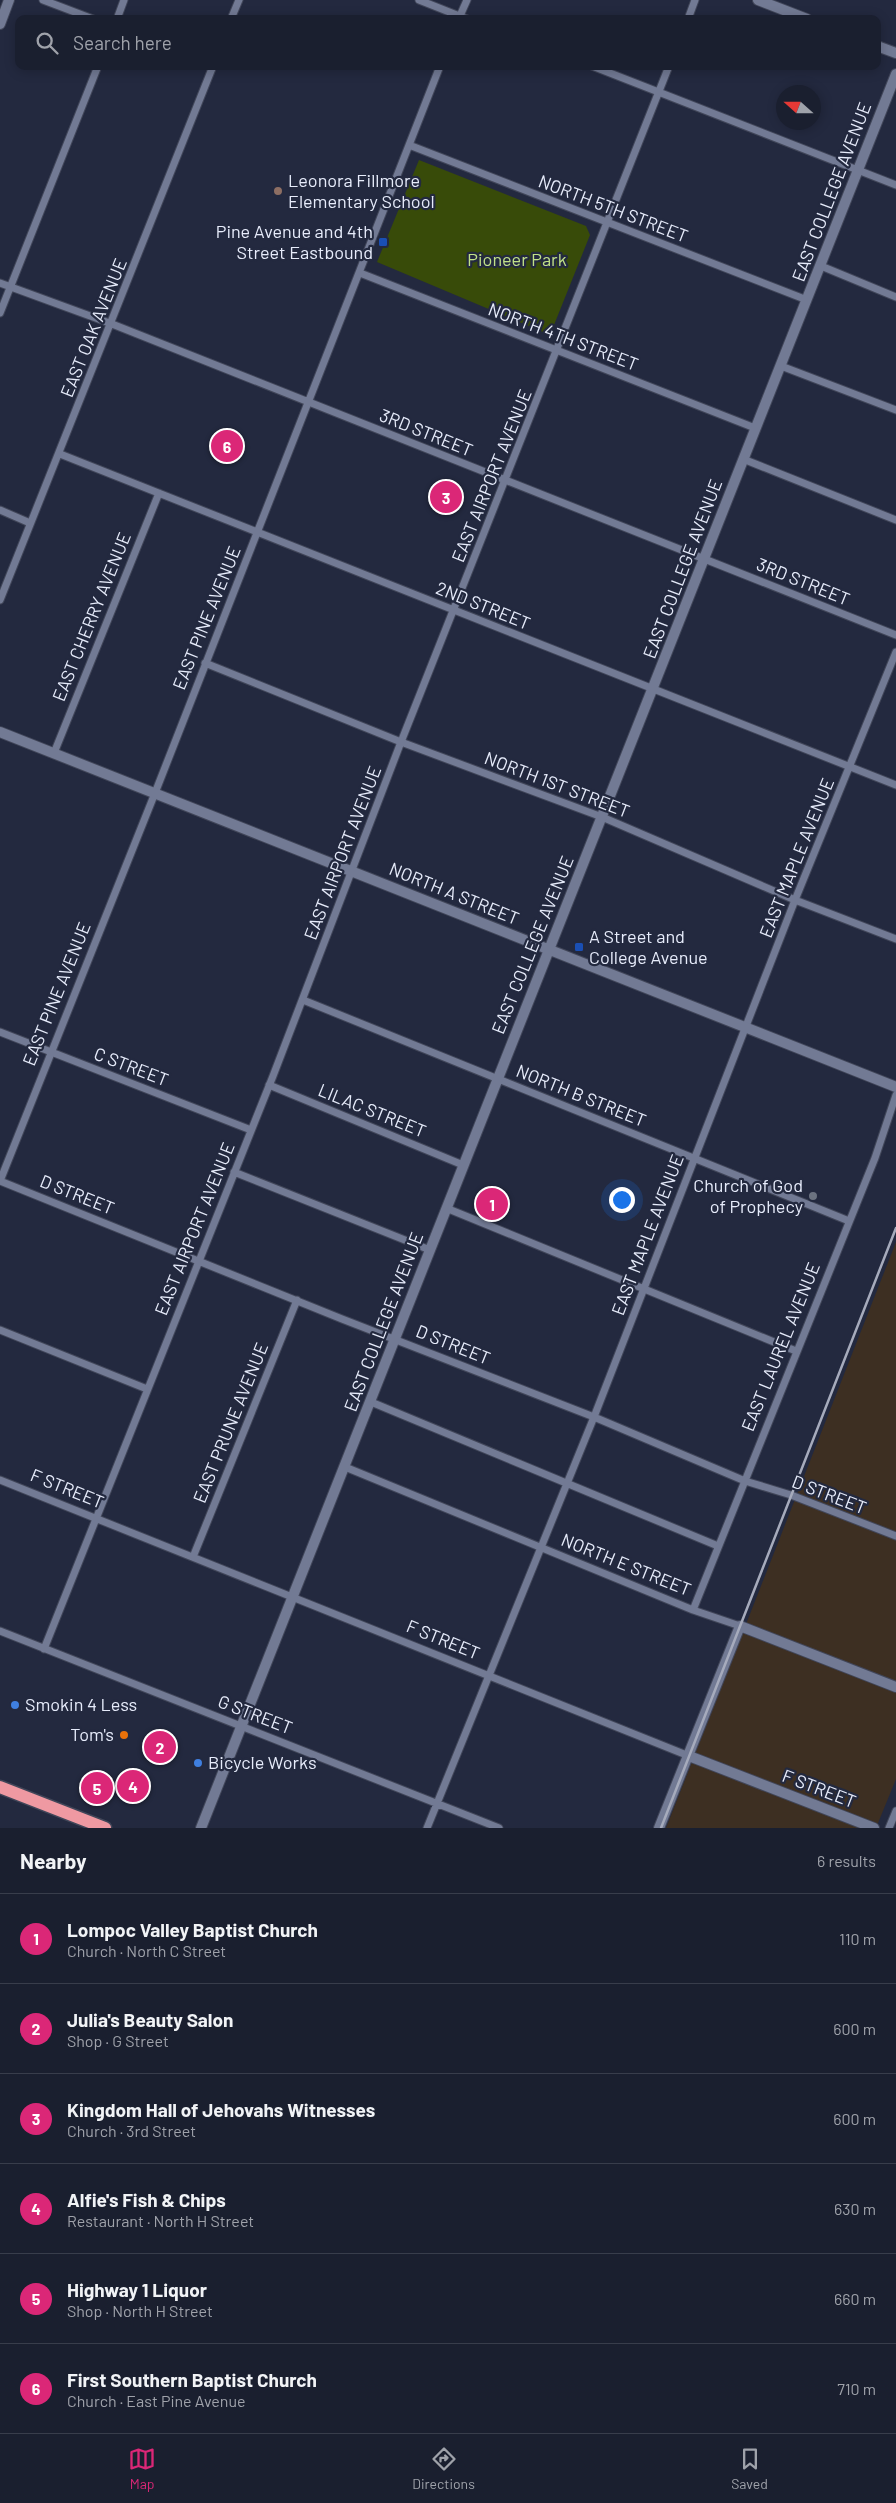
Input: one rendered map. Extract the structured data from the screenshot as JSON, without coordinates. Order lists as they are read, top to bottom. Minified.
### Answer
{"streets":{"street":["EAST COLLEGE AVENUE","NORTH 5TH STREET","EAST OAK AVENUE","NORTH 4TH STREET","3RD STREET","EAST AIRPORT AVENUE","2ND STREET","EAST CHERRY AVENUE","EAST PINE AVENUE","NORTH 1ST STREET","EAST MAPLE AVENUE","NORTH A STREET","C STREET","NORTH B STREET","LILAC STREET","D STREET","EAST LAUREL AVENUE","EAST PRUNE AVENUE","F STREET","NORTH E STREET","G STREET"]},"crossings":[["EAST COLLEGE AVENUE","NORTH 5TH STREET"],["EAST COLLEGE AVENUE","NORTH 4TH STREET"],["EAST COLLEGE AVENUE","3RD STREET"],["EAST COLLEGE AVENUE","2ND STREET"],["EAST COLLEGE AVENUE","NORTH 1ST STREET"],["EAST COLLEGE AVENUE","NORTH A STREET"],["EAST COLLEGE AVENUE","NORTH B STREET"],["EAST COLLEGE AVENUE","LILAC STREET"],["EAST COLLEGE AVENUE","D STREET"],["EAST COLLEGE AVENUE","F STREET"],["EAST COLLEGE AVENUE","NORTH E STREET"],["EAST COLLEGE AVENUE","G STREET"],["NORTH 5TH STREET","EAST AIRPORT AVENUE"],["NORTH 5TH STREET","EAST PINE AVENUE"],["EAST OAK AVENUE","3RD STREET"],["EAST OAK AVENUE","2ND STREET"],["NORTH 4TH STREET","EAST AIRPORT AVENUE"],["NORTH 4TH STREET","EAST PINE AVENUE"],["3RD STREET","EAST AIRPORT AVENUE"],["3RD STREET","EAST PINE AVENUE"],["EAST AIRPORT AVENUE","2ND STREET"],["EAST AIRPORT AVENUE","NORTH 1ST STREET"],["EAST AIRPORT AVENUE","NORTH A STREET"],["EAST AIRPORT AVENUE","C STREET"],["EAST AIRPORT AVENUE","NORTH B STREET"],["EAST AIRPORT AVENUE","LILAC STREET"],["EAST AIRPORT AVENUE","D STREET"],["EAST AIRPORT AVENUE","F STREET"],["EAST AIRPORT AVENUE","G STREET"],["2ND STREET","EAST CHERRY AVENUE"],["2ND STREET","EAST PINE AVENUE"],["2ND STREET","EAST MAPLE AVENUE"],["EAST CHERRY AVENUE","NORTH A STREET"],["EAST PINE AVENUE","NORTH 1ST STREET"],["EAST PINE AVENUE","NORTH A STREET"],["EAST PINE AVENUE","C STREET"],["EAST PINE AVENUE","D STREET"],["NORTH 1ST STREET","EAST MAPLE AVENUE"],["EAST MAPLE AVENUE","NORTH A STREET"],["EAST MAPLE AVENUE","NORTH B STREET"],["EAST MAPLE AVENUE","D STREET"],["EAST MAPLE AVENUE","F STREET"],["EAST MAPLE AVENUE","NORTH E STREET"],["EAST MAPLE AVENUE","G STREET"],["NORTH B STREET","EAST LAUREL AVENUE"],["D STREET","EAST LAUREL AVENUE"],["D STREET","EAST PRUNE AVENUE"],["EAST LAUREL AVENUE","NORTH E STREET"],["EAST PRUNE AVENUE","F STREET"]],"parks":["Pioneer Park"],"places":{"other":["Leonora Fillmore Elementary School","Church of God of Prophecy","Smokin 4 Less","Tom's","Bicycle Works"],"transit":["Pine Avenue and 4th Street Eastbound","A Street and College Avenue"]},"north":"left","page":{"search":"Search here","pins":["6","3","1","2","4","5"],"heading":["Nearby","6 results"],"list":[{"mark":"1","name":"Lompoc Valley Baptist Church","note":"Church · North C Street","value":"110 m"},{"mark":"2","name":"Julia's Beauty Salon","note":"Shop · G Street","value":"600 m"},{"mark":"3","name":"Kingdom Hall of Jehovahs Witnesses","note":"Church · 3rd Street","value":"600 m"},{"mark":"4","name":"Alfie's Fish & Chips","note":"Restaurant · North H Street","value":"630 m"},{"mark":"5","name":"Highway 1 Liquor","note":"Shop · North H Street","value":"660 m"},{"mark":"6","name":"First Southern Baptist Church","note":"Church · East Pine Avenue","value":"710 m"}],"nav":["Map","Directions","Saved"]}}
